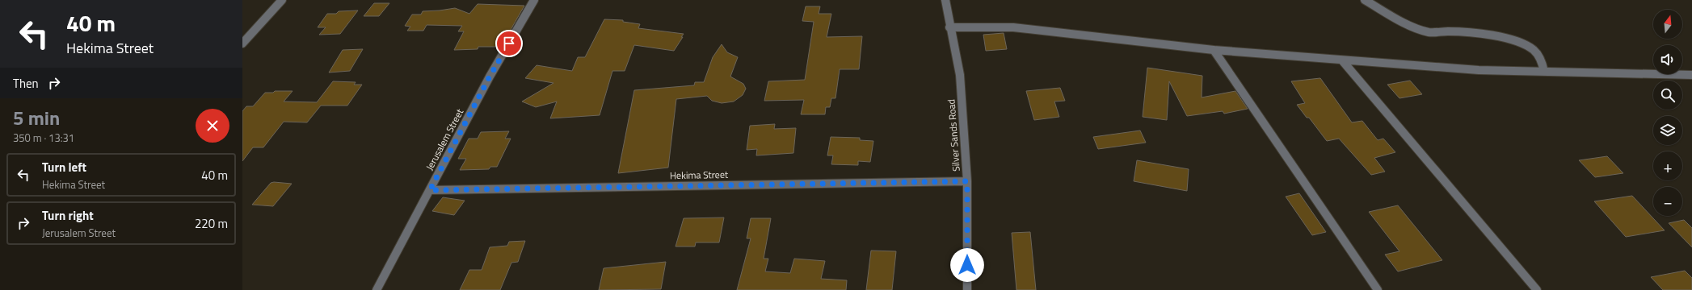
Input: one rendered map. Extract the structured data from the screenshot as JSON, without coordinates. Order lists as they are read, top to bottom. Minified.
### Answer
{"streets":{"street":["Silver Sands Road","Jerusalem Street","Hekima Street"]},"crossings":[["Silver Sands Road","Hekima Street"],["Jerusalem Street","Hekima Street"]],"north":"top","page":{"turn":["40 m","Hekima Street"],"map_buttons":["+","−"],"then":"Then","heading":["5 min","350 m · 13:31"],"list":[{"name":"Turn left","note":"Hekima Street","value":"40 m"},{"name":"Turn right","note":"Jerusalem Street","value":"220 m"}]}}
